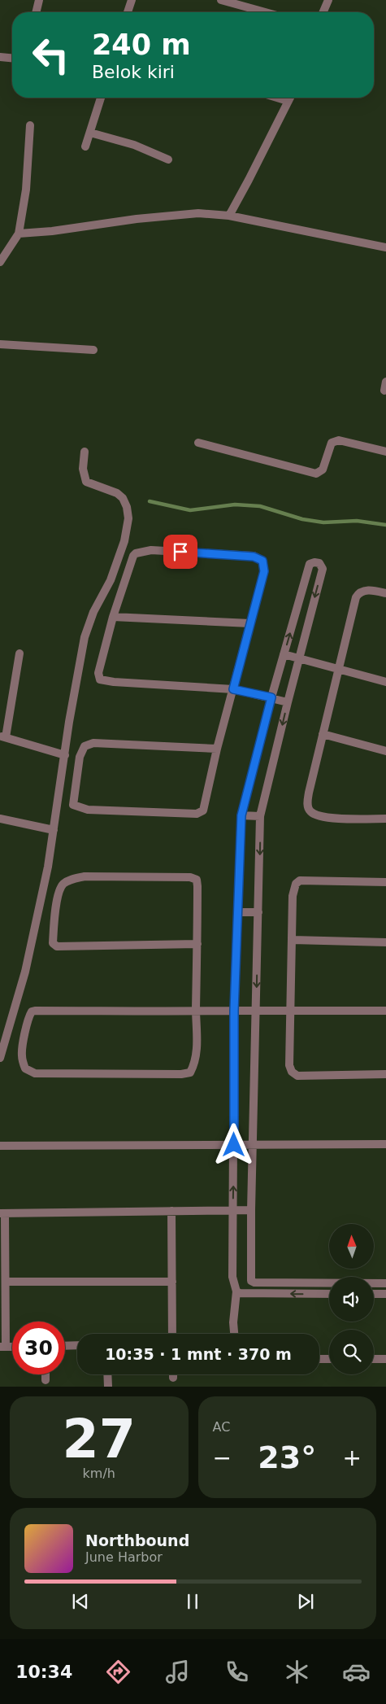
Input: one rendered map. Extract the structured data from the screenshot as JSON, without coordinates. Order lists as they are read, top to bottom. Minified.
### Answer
{"north":"top","page":{"turn":["240 m","Belok kiri"],"limit":"30","trip":"10:35 · 1 mnt · 370 m","tile":[["27","km/h"],"AC"],"heat":["−","23°","+"],"song":["Northbound","June Harbor"],"tabs":"10:34"}}
